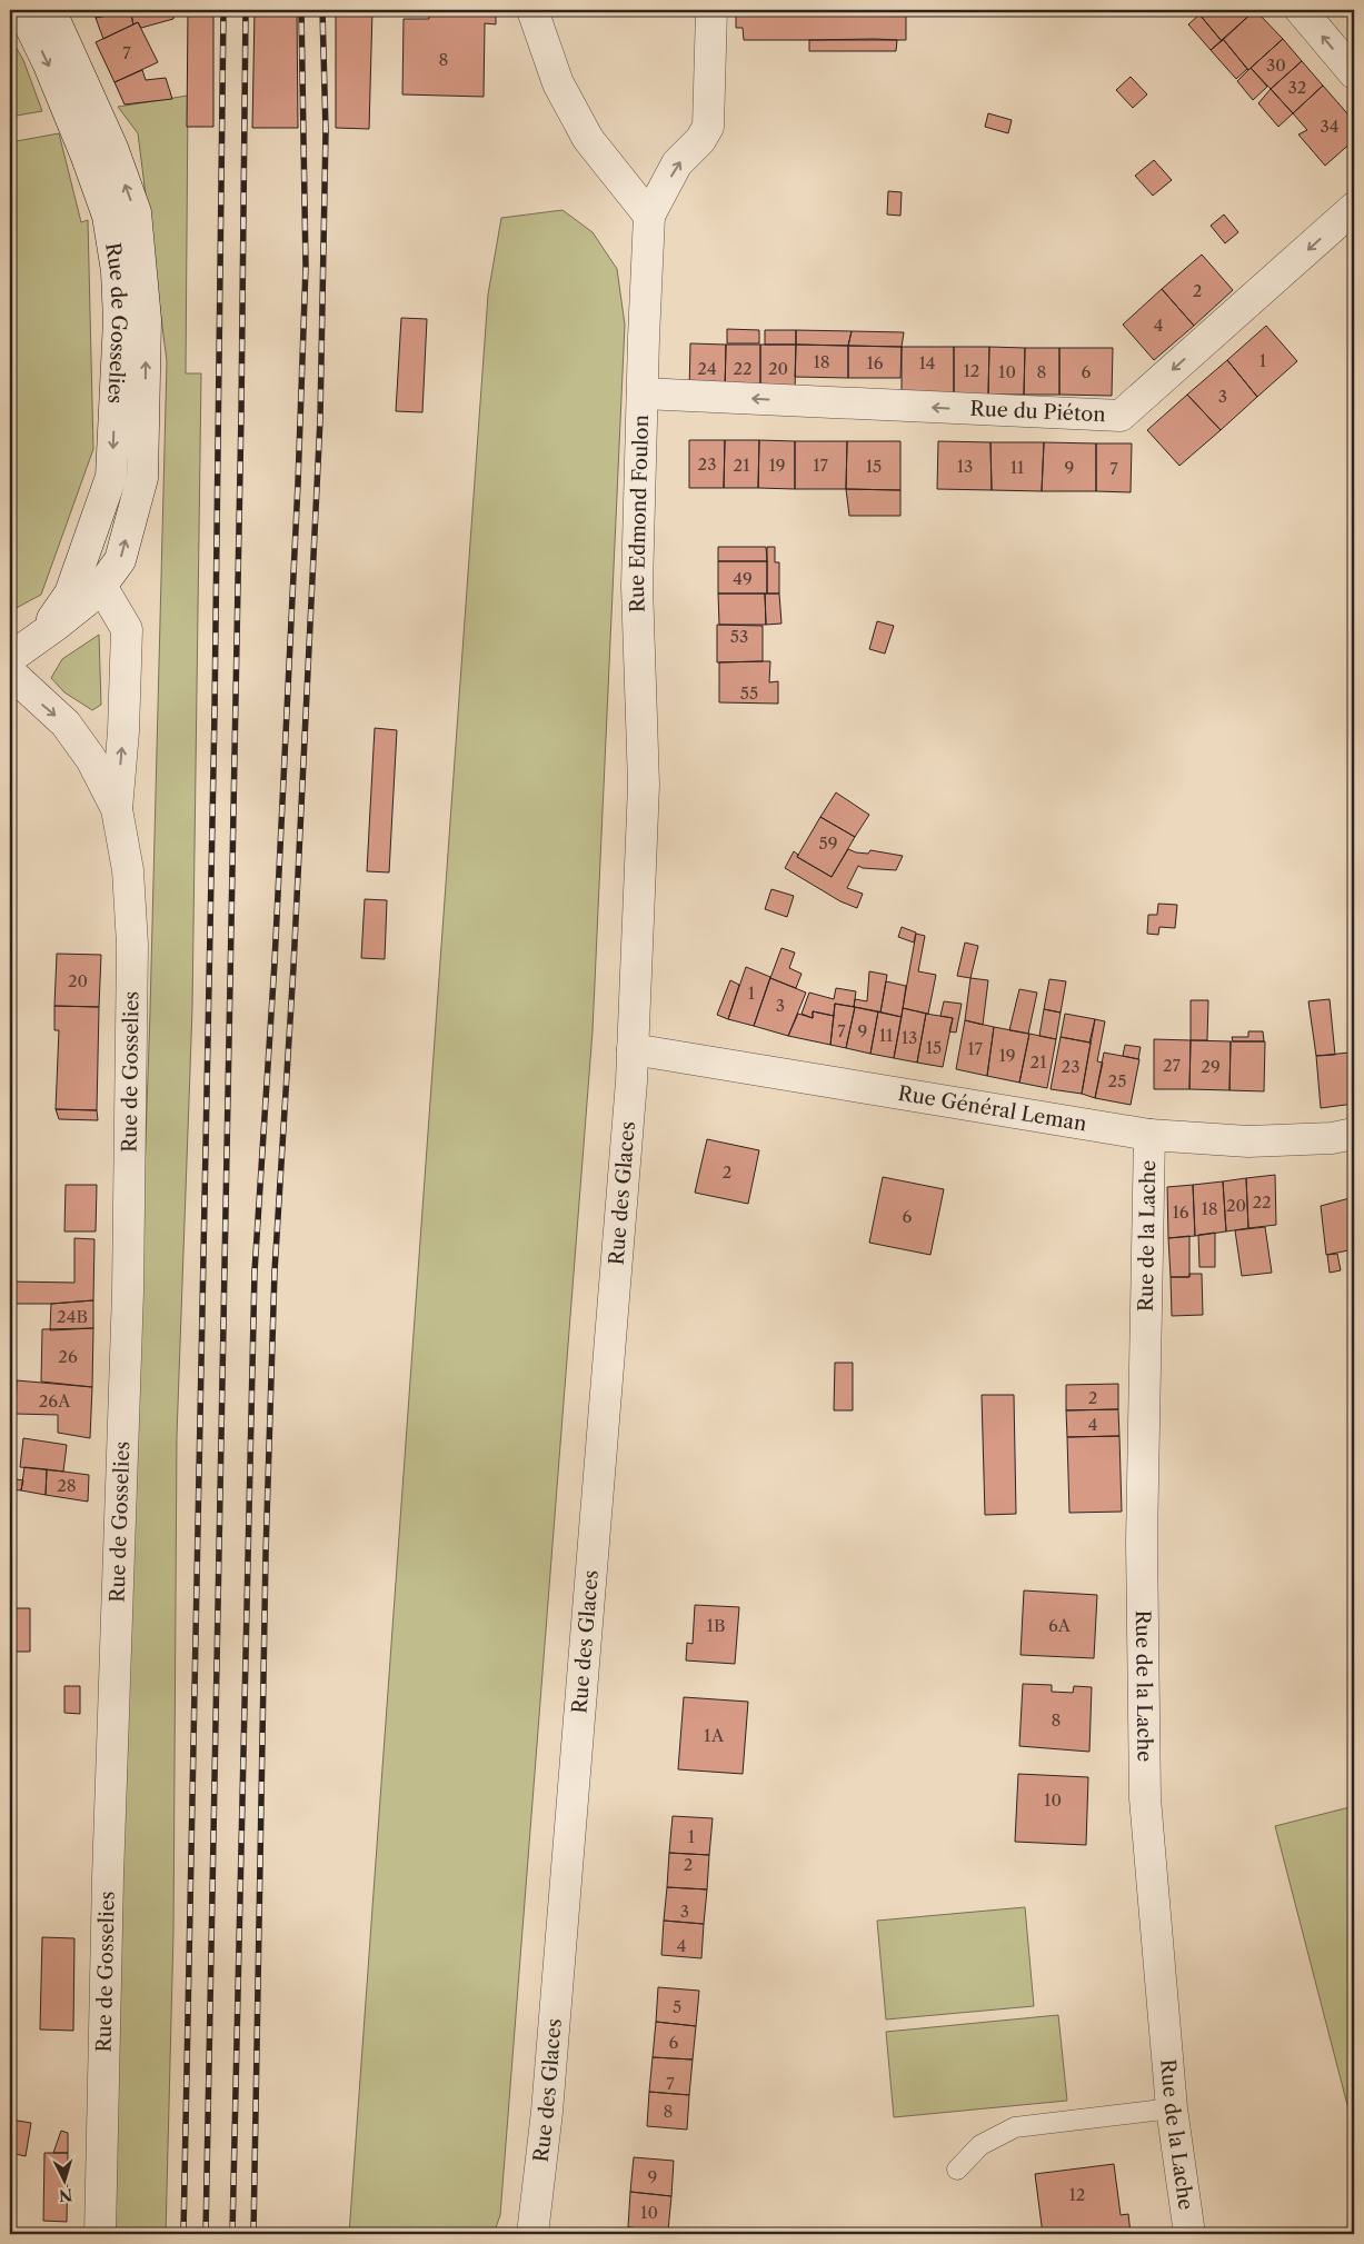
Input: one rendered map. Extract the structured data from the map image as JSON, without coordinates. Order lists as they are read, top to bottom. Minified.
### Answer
{"streets":{"street":["Rue de Gosselies","Rue du Piéton","Rue Edmond Foulon","Rue Général Leman","Rue des Glaces","Rue de la Lache"]},"crossings":[["Rue du Piéton","Rue Edmond Foulon"],["Rue Edmond Foulon","Rue Général Leman"],["Rue Edmond Foulon","Rue des Glaces"],["Rue Général Leman","Rue des Glaces"],["Rue Général Leman","Rue de la Lache"]],"one_way":["Rue du Piéton"],"house_numbers":["7","8","30","32","34","2","4","1","18","16","14","24","22","20","12","10","8","6","3","23","21","19","17","15","13","11","9","7","49","53","55","59","20","1","3","7","9","11","13","15","17","19","21","27","23","29","25","2","22","20","18","16","6","24B","26","2","26A","4","28","1B","6A","8","1A","10","1","2","3","4","5","6","7","8","9","12","10"],"north":"bottom"}
